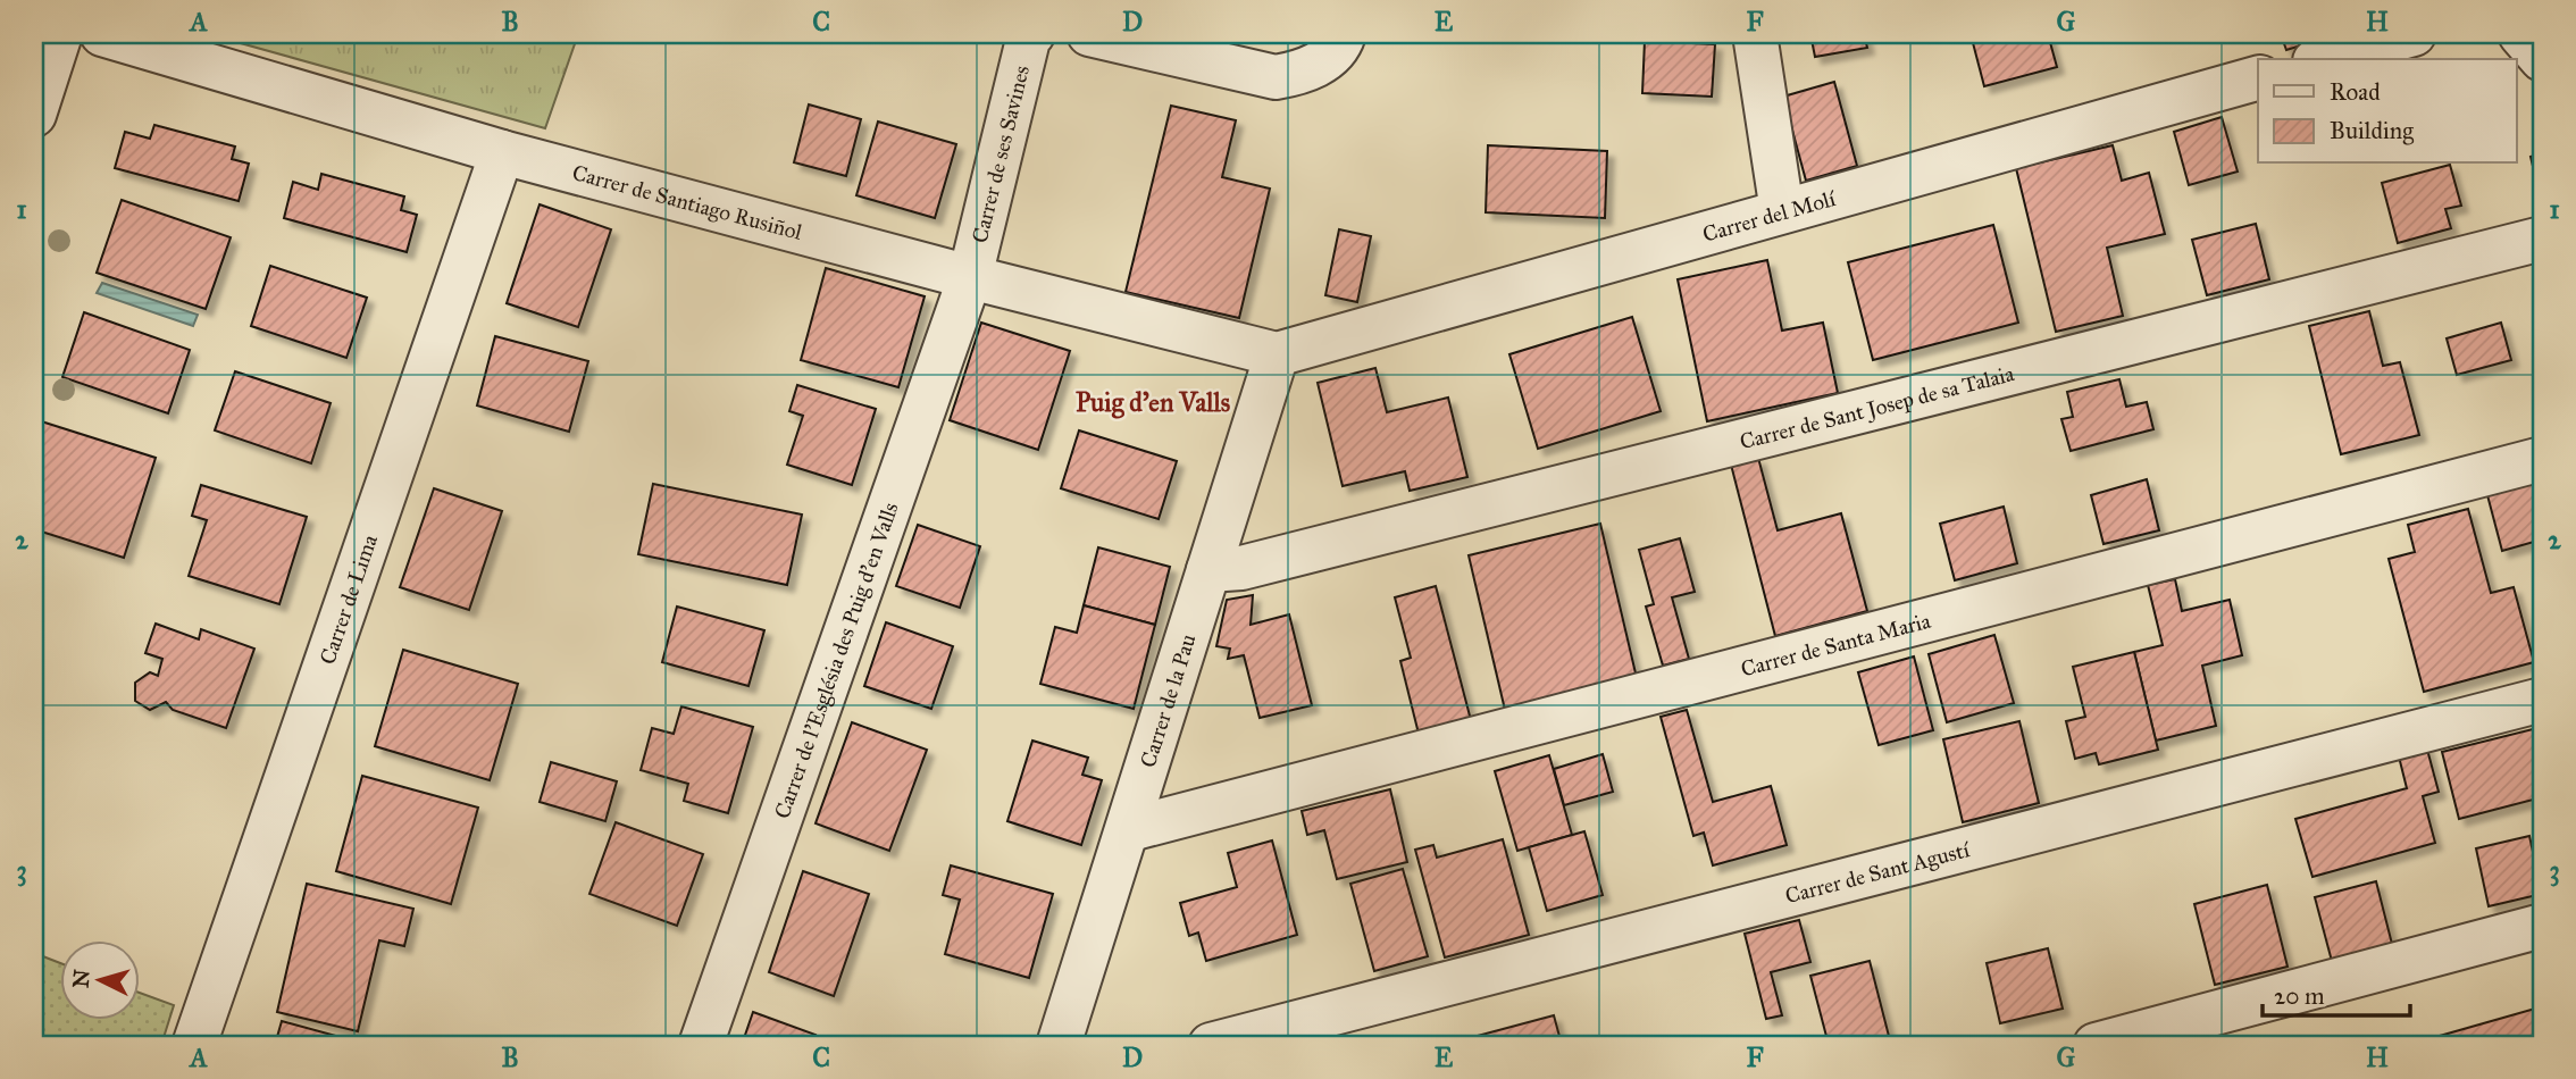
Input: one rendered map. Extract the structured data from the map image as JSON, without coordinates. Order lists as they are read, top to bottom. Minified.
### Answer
{"streets":{"street":["Carrer de ses Savines","Carrer de Santiago Rusiñol","Carrer del Molí","Carrer de Sant Josep de sa Talaia","Carrer de Lima","Carrer de Santa Maria","Carrer de l'Església des Puig d'en Valls","Carrer de la Pau","Carrer de Sant Agustí"]},"crossings":[["Carrer de ses Savines","Carrer de Santiago Rusiñol"],["Carrer de ses Savines","Carrer de l'Església des Puig d'en Valls"],["Carrer de Santiago Rusiñol","Carrer del Molí"],["Carrer de Santiago Rusiñol","Carrer de Lima"],["Carrer de Santiago Rusiñol","Carrer de l'Església des Puig d'en Valls"],["Carrer de Santiago Rusiñol","Carrer de la Pau"],["Carrer del Molí","Carrer de la Pau"],["Carrer de Sant Josep de sa Talaia","Carrer de la Pau"],["Carrer de Santa Maria","Carrer de la Pau"]],"districts":["Puig d'en Valls"],"legend":["Road","Building"],"scale_bar":"20 m","north":"left","grid":{"columns":["A","B","C","D","E","F","G","H"],"rows":["1","2","3"]}}
